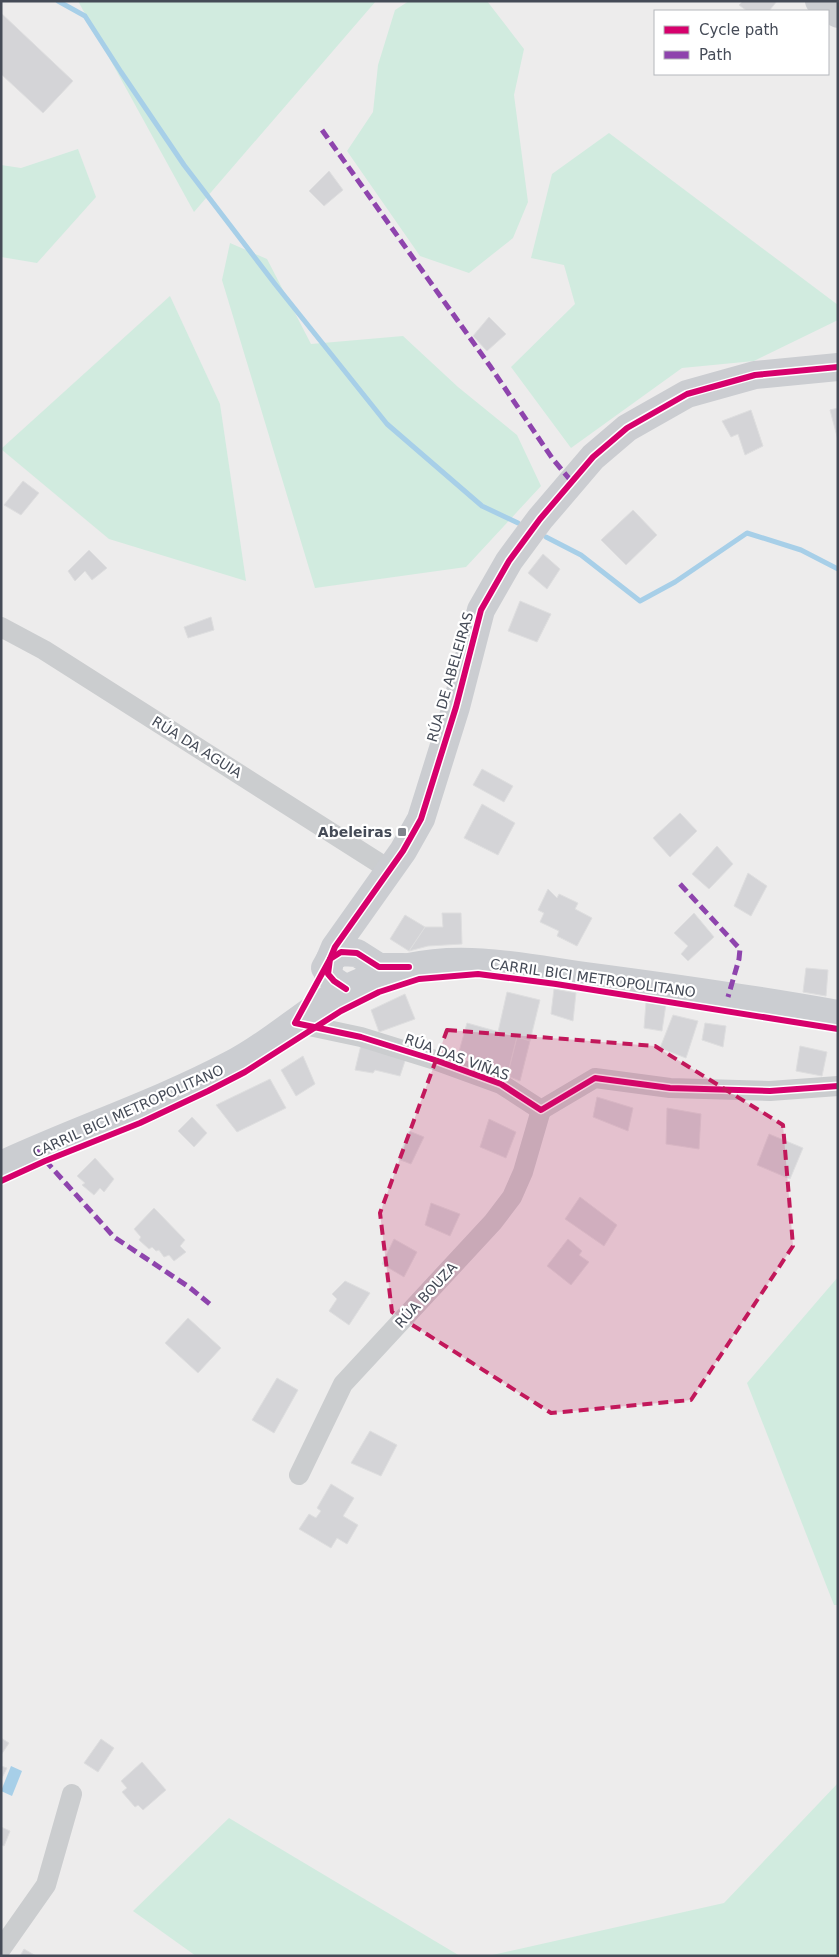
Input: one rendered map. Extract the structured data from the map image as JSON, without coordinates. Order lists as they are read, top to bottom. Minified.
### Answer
{"streets":{"street":["RÚA DE ABELEIRAS","RÚA DA AGUIA","RÚA DAS VIÑAS","RÚA BOUZA"],"cycle path":["CARRIL BICI METROPOLITANO"]},"crossings":[["RÚA DE ABELEIRAS","RÚA DA AGUIA"],["RÚA DE ABELEIRAS","RÚA DAS VIÑAS"],["RÚA DAS VIÑAS","RÚA BOUZA"]],"places":{"transit":["Abeleiras"]},"legend":["Cycle path","Path"]}
